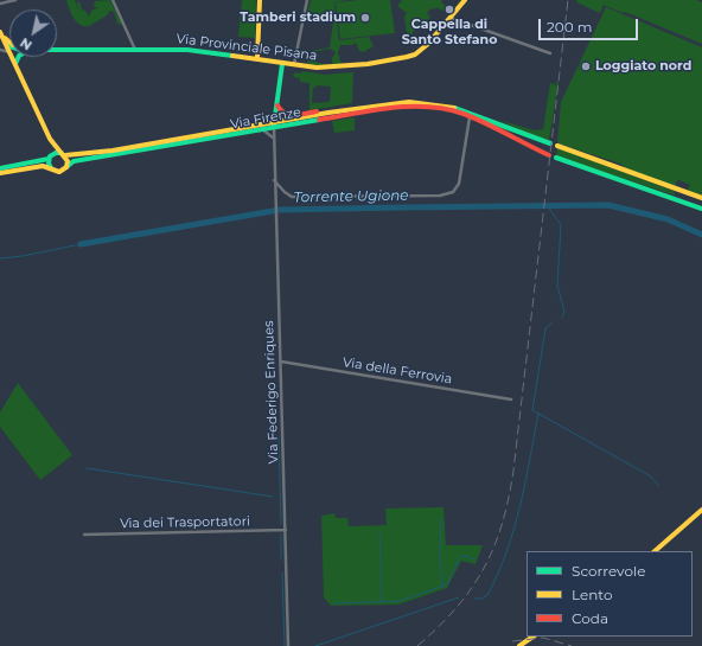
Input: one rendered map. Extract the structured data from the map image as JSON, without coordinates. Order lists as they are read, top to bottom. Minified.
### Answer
{"streets":{"main road":["Via Provinciale Pisana","Via Firenze"],"street":["Via della Ferrovia","Via Federigo Enriques","Via dei Trasportatori"]},"crossings":[["Via Firenze","Via Federigo Enriques"],["Via della Ferrovia","Via Federigo Enriques"],["Via Federigo Enriques","Via dei Trasportatori"]],"water":["Torrente Ugione"],"places":["Cappella di Santo Stefano","Tamberi stadium","Loggiato nord"],"legend":["Scorrevole","Lento","Coda"],"scale_bar":"200 m","north":"bottom left"}
